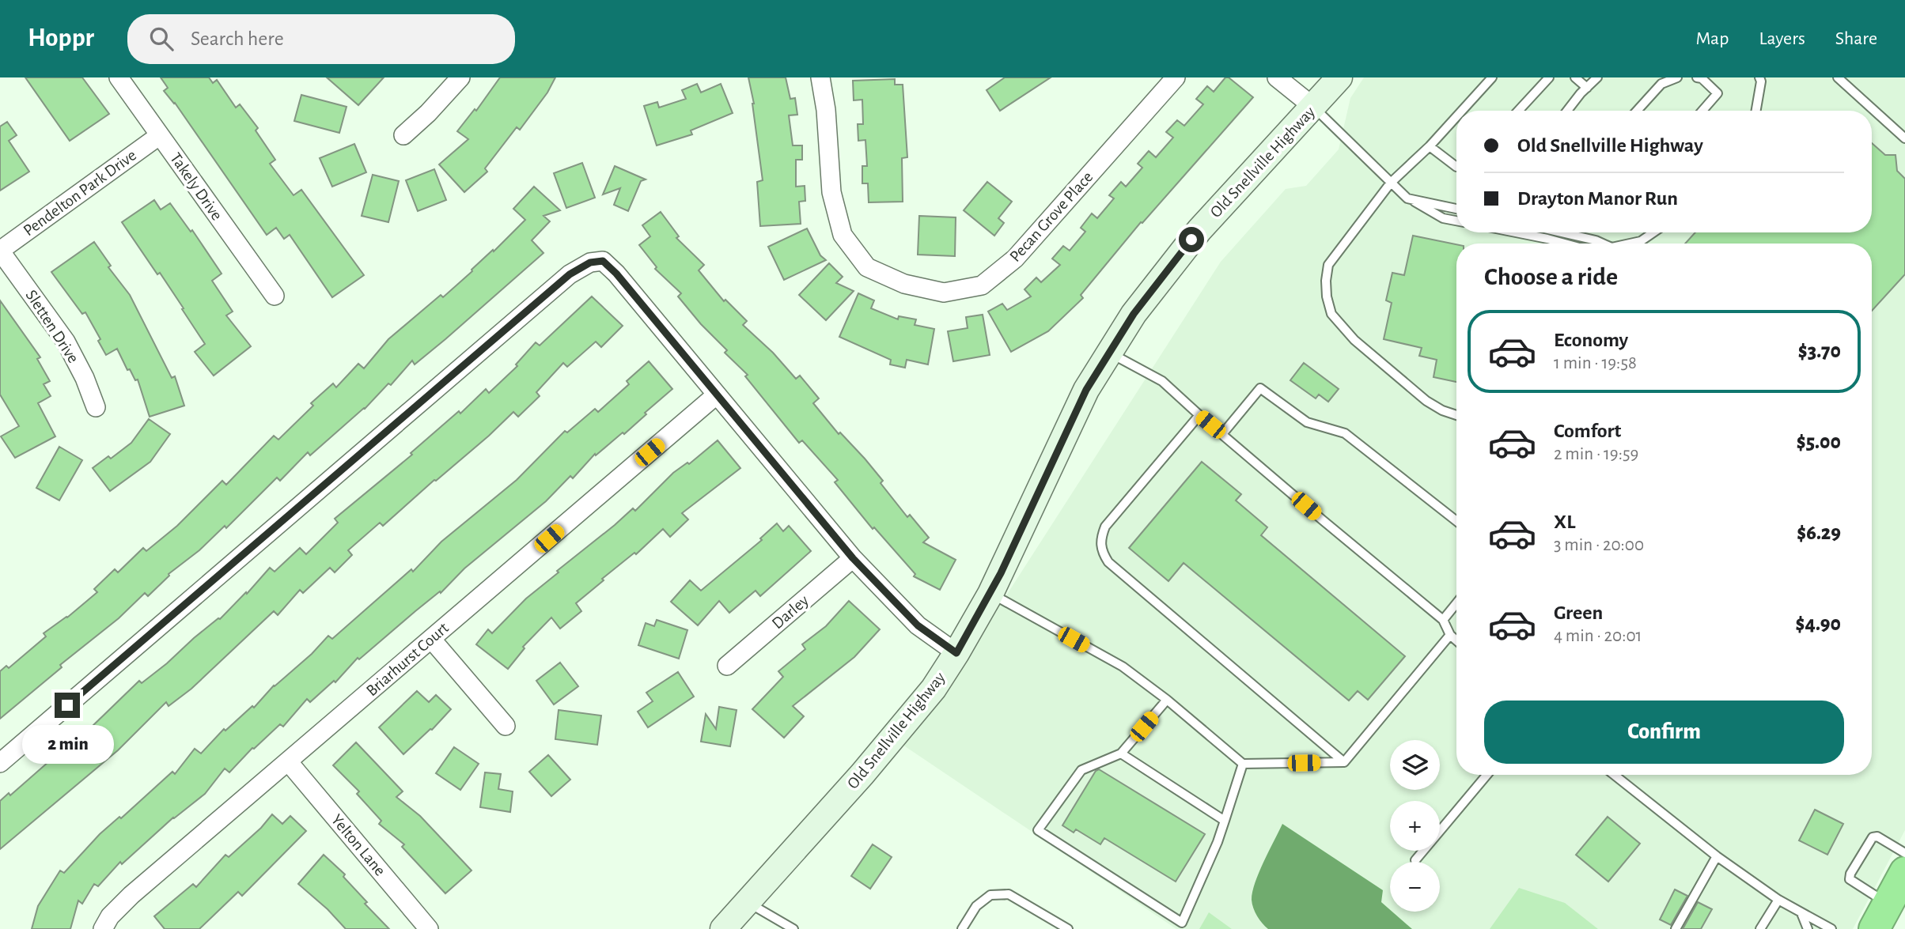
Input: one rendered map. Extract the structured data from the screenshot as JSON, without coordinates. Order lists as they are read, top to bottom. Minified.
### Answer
{"streets":{"street":["Old Snellville Highway","Takely Drive","Pendelton Park Drive","Pecan Grove Place","Sletten Drive","Darley","Briarhurst Court","Yelton Lane"]},"crossings":[["Takely Drive","Pendelton Park Drive"],["Pendelton Park Drive","Sletten Drive"],["Briarhurst Court","Yelton Lane"]],"page":{"header":"Hoppr","search":"Search here","nav":["Map","Layers","Share"],"banner":["Old Snellville Highway","Drayton Manor Run"],"heading":"Choose a ride","list":[{"name":"Economy","note":"1 min · 19:58","value":"$3.70"},{"name":"Comfort","note":"2 min · 19:59","value":"$5.00"},{"name":"XL","note":"3 min · 20:00","value":"$6.29"},{"name":"Green","note":"4 min · 20:01","value":"$4.90"}],"buttons":"Confirm","bubble":"2 min","map_buttons":["+","−"]}}
